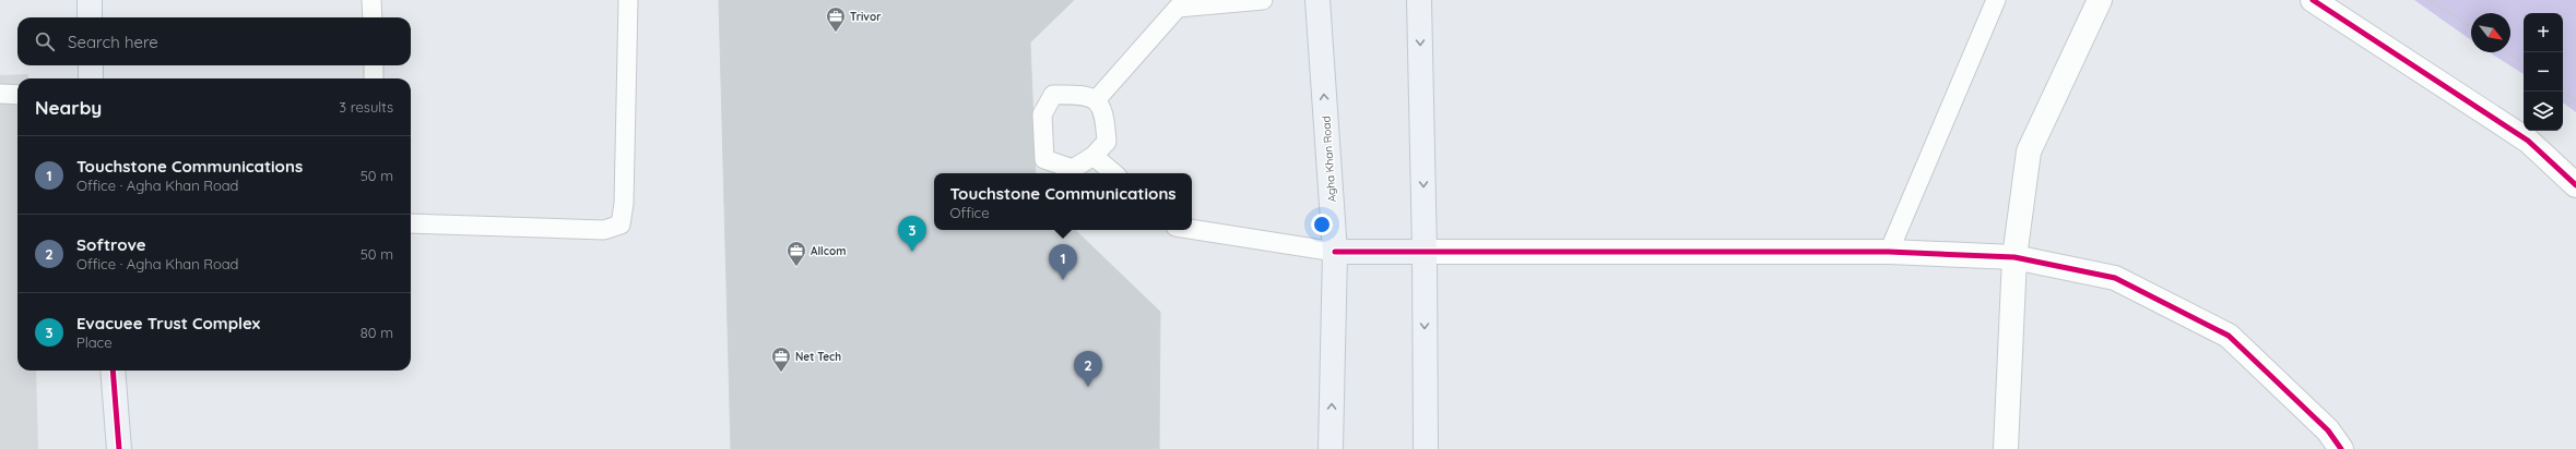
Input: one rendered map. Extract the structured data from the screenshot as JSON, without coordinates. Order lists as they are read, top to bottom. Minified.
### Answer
{"streets":{"street":["Agha Khan Road"]},"places":{"office":["Trivor","Allcom","Net Tech"]},"north":"bottom right","page":{"map_buttons":["+","−"],"search":"Search here","heading":["Nearby","3 results"],"list":[{"mark":"1","name":"Touchstone Communications","note":"Office · Agha Khan Road","value":"50 m"},{"mark":"2","name":"Softrove","note":"Office · Agha Khan Road","value":"50 m"},{"mark":"3","name":"Evacuee Trust Complex","note":"Place","value":"80 m"}],"popup":["Touchstone Communications","Office"],"pins":["3","1","2"]}}
